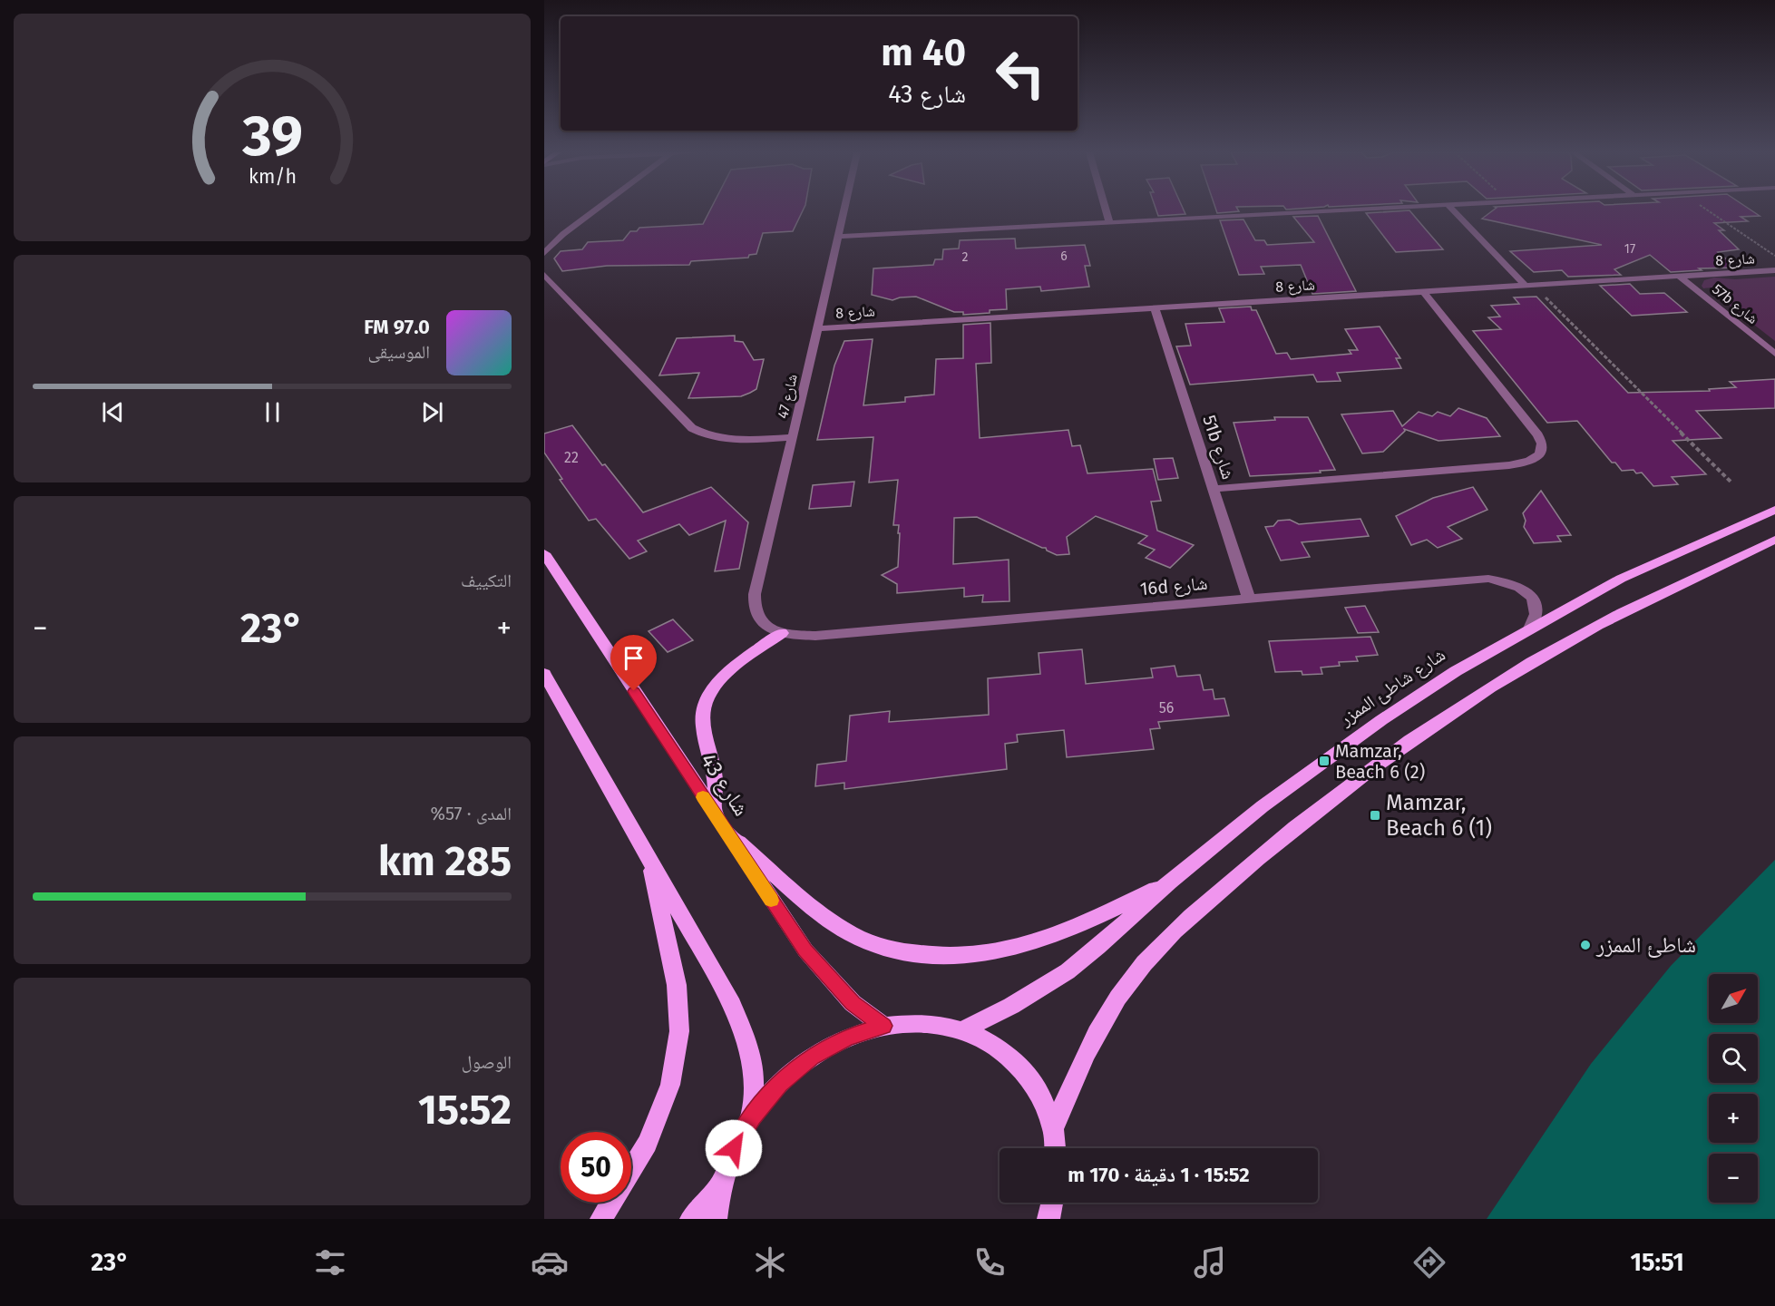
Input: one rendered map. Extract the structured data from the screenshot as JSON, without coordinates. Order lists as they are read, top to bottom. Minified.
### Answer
{"streets":{"main road":["شارع شاطئ الممزر","شارع 43"],"street":["شارع 8","57b شارع","شارع 47","51b شارع","16d شارع"]},"crossings":[["شارع 8","57b شارع"],["شارع 8","شارع 47"],["شارع 8","51b شارع"],["شارع 47","16d شارع"],["51b شارع","16d شارع"],["16d شارع","شارع شاطئ الممزر"]],"places":{"transit":["Mamzar, Beach 6 (2)","Mamzar, Beach 6 (1)"],"other":["شاطئ الممزر"]},"house_numbers":["17","6","2","22","56"],"north":"top right","page":{"turn":["40 m","شارع 43"],"song":["97.0 FM","الموسيقى"],"tile":["التكييف",["المدى · 57%","285 km"],["الوصول","15:52"]],"heat":["−","23°","+"],"map_buttons":["+","−"],"limit":"50","trip":"15:52 · 1 دقيقة · 170 m","tabs":["15:51","23°"],"gauge":["39","km/h"]}}
